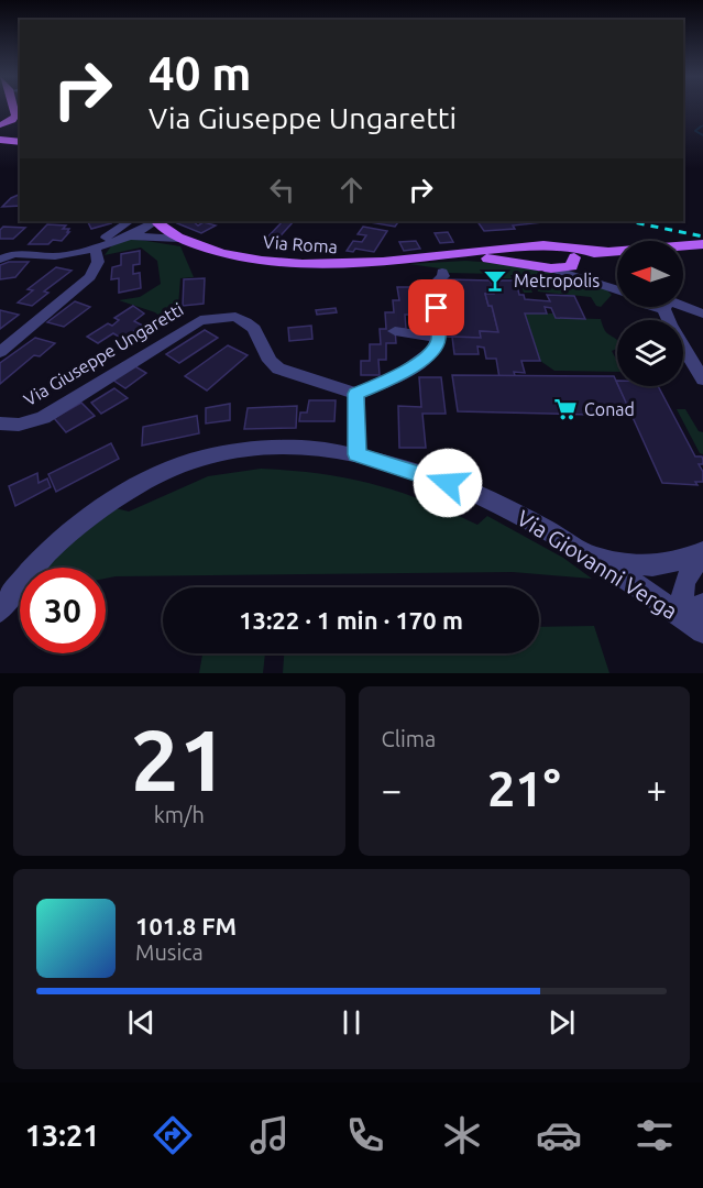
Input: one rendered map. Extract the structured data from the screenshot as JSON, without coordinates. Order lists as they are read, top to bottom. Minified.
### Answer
{"streets":{"main road":["Via Roma"],"street":["Via Giuseppe Ungaretti","Via Giovanni Verga"]},"places":{"bar":["Metropolis"],"supermarket":["Conad"]},"north":"left","page":{"turn":["40 m","Via Giuseppe Ungaretti"],"limit":"30","trip":"13:22 · 1 min · 170 m","tile":[["21","km/h"],"Clima"],"heat":["−","21°","+"],"song":["101.8 FM","Musica"],"tabs":"13:21"}}
